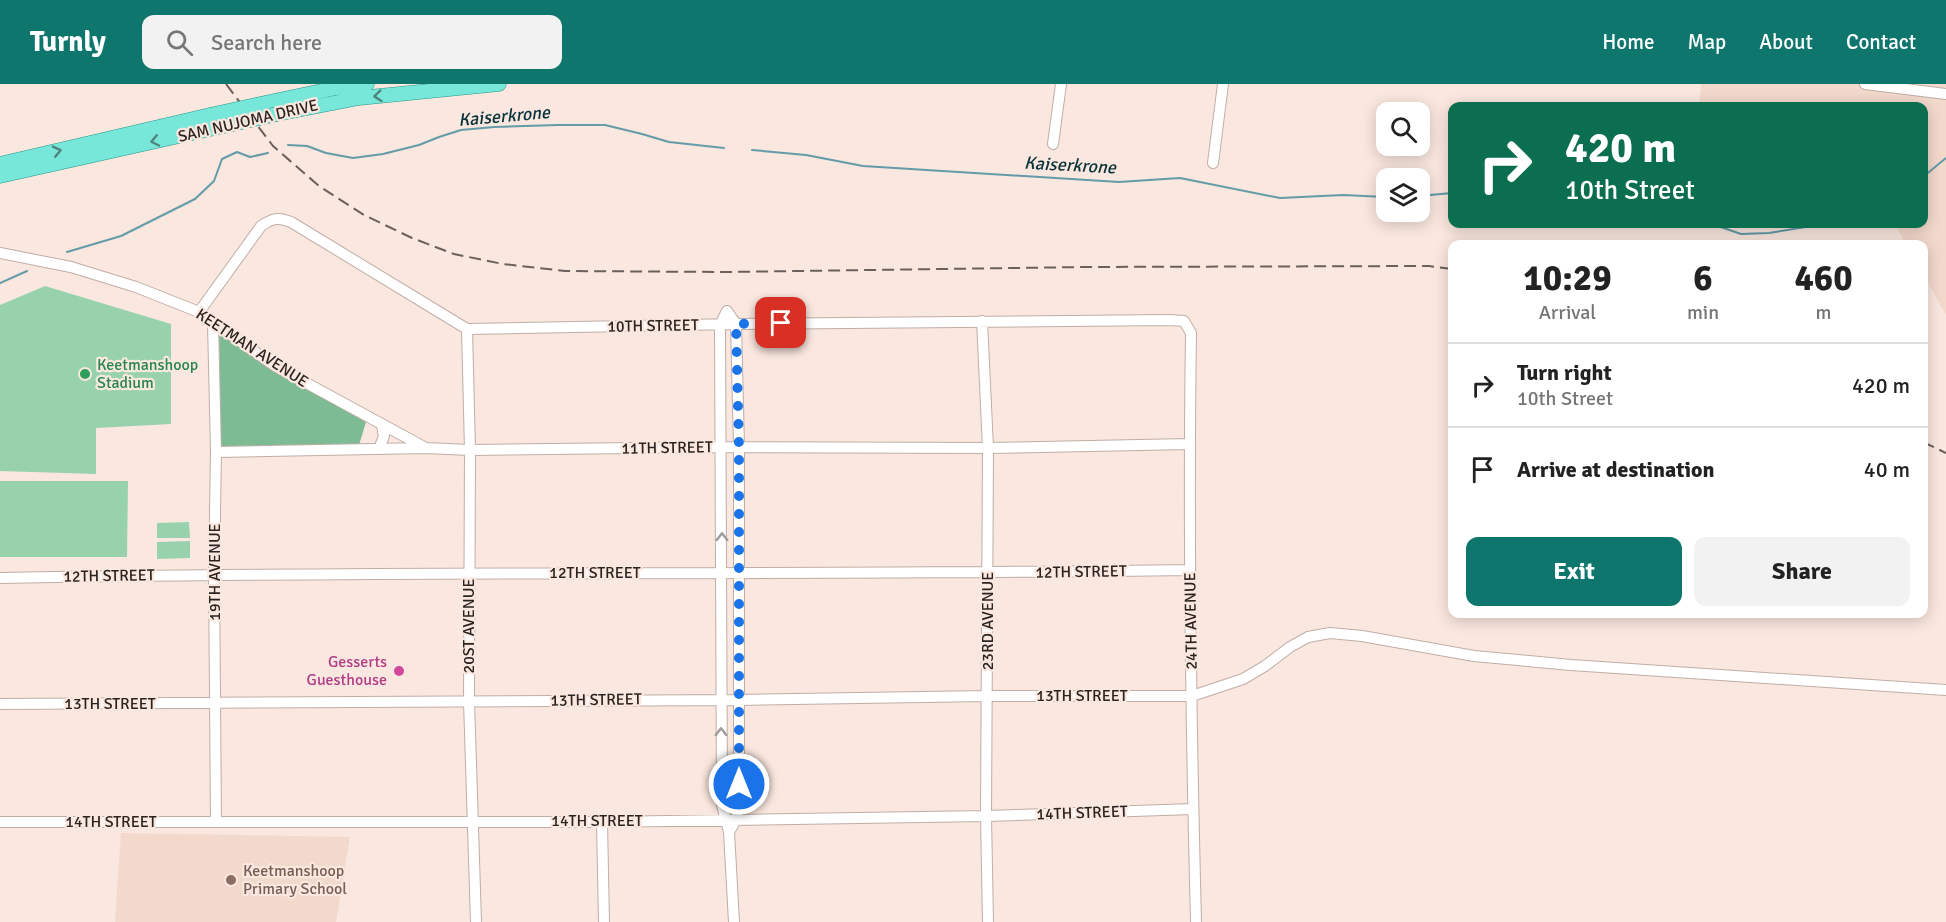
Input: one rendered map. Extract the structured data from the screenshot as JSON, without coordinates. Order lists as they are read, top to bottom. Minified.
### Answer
{"streets":{"main road":["SAM NUJOMA DRIVE"],"street":["10TH STREET","KEETMAN AVENUE","11TH STREET","19TH AVENUE","12TH STREET","23RD AVENUE","24TH AVENUE","20ST AVENUE","13TH STREET","14TH STREET"]},"crossings":[["10TH STREET","23RD AVENUE"],["10TH STREET","24TH AVENUE"],["10TH STREET","20ST AVENUE"],["KEETMAN AVENUE","11TH STREET"],["KEETMAN AVENUE","19TH AVENUE"],["11TH STREET","19TH AVENUE"],["11TH STREET","23RD AVENUE"],["11TH STREET","24TH AVENUE"],["11TH STREET","20ST AVENUE"],["19TH AVENUE","12TH STREET"],["19TH AVENUE","13TH STREET"],["19TH AVENUE","14TH STREET"],["12TH STREET","23RD AVENUE"],["12TH STREET","24TH AVENUE"],["12TH STREET","20ST AVENUE"],["23RD AVENUE","13TH STREET"],["23RD AVENUE","14TH STREET"],["24TH AVENUE","13TH STREET"],["24TH AVENUE","14TH STREET"],["20ST AVENUE","13TH STREET"],["20ST AVENUE","14TH STREET"]],"water":["Kaiserkrone"],"places":["Keetmanshoop Stadium","Gesserts Guesthouse","Keetmanshoop Primary School"],"page":{"header":"Turnly","search":"Search here","nav":["Home","Map","About","Contact"],"turn":["420 m","10th Street"],"eta":["10:29","Arrival","6","min","460","m"],"list":[{"name":"Turn right","note":"10th Street","value":"420 m"},{"name":"Arrive at destination","value":"40 m"}],"buttons":["Exit","Share"]}}
